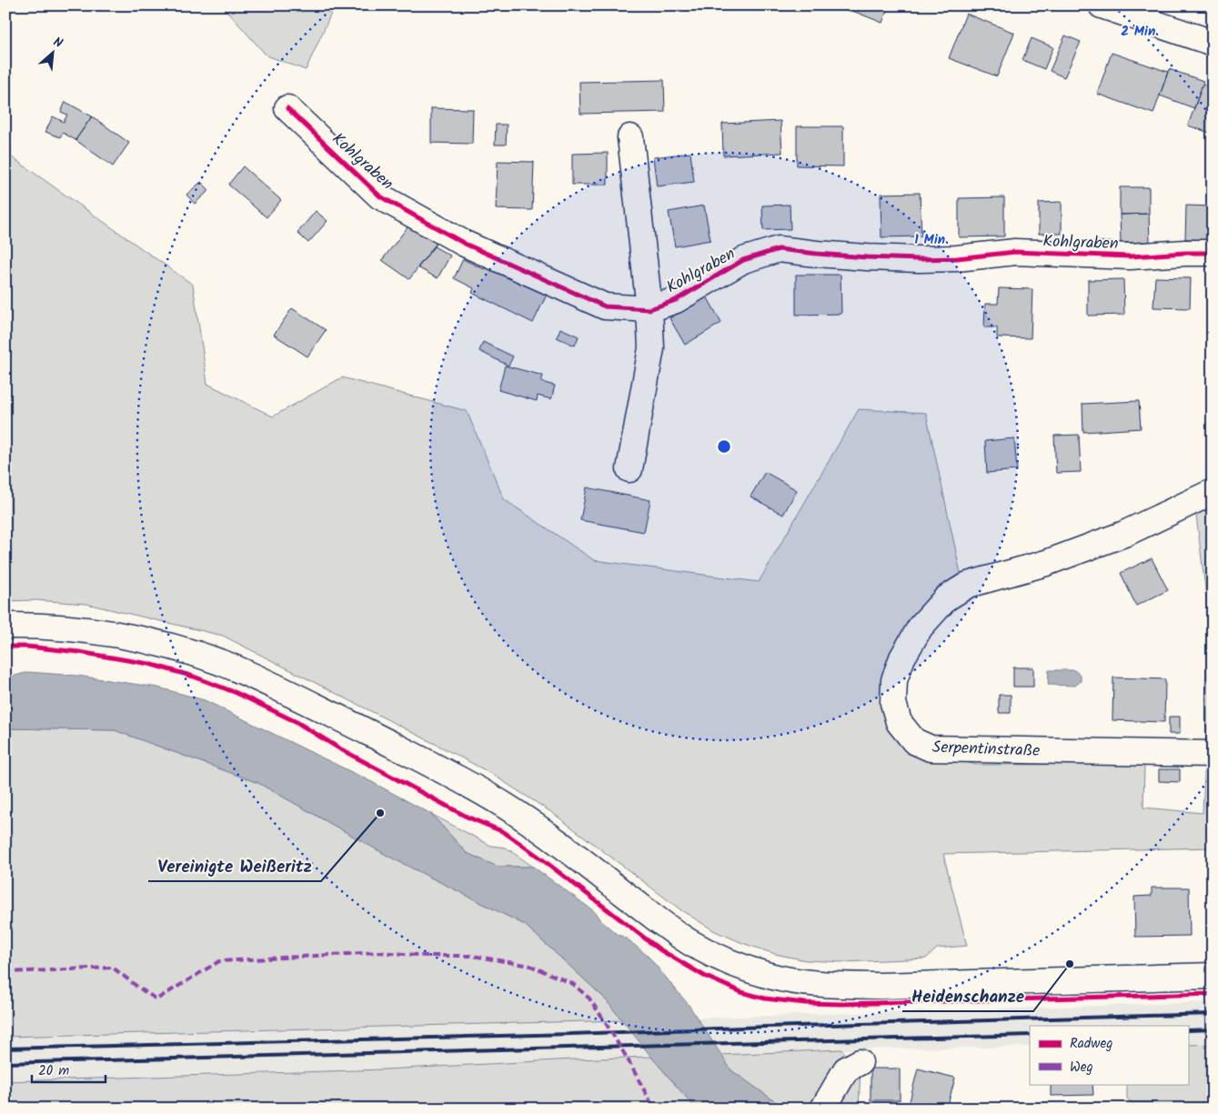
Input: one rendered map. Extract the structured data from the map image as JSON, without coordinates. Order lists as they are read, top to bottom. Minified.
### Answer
{"streets":{"street":["Kohlgraben","Serpentinstraße"]},"places":["Vereinigte Weißeritz","Heidenschanze"],"legend":["Radweg","Weg"],"scale_bar":"20 m","north":"top right","rings":["2 Min.","1 Min."]}
